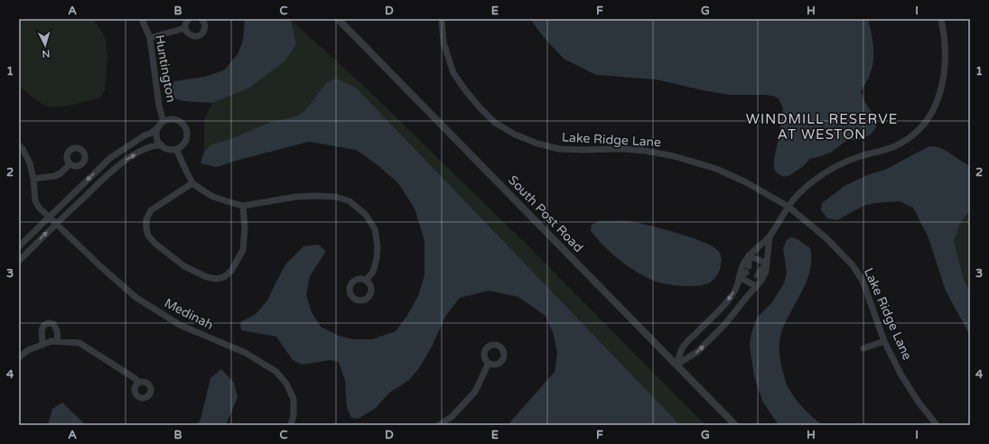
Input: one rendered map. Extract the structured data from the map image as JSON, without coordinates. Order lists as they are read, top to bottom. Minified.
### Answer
{"streets":{"street":["Huntington","Lake Ridge Lane","South Post Road","Medinah"]},"districts":["WINDMILL RESERVE AT WESTON"],"north":"bottom","grid":{"columns":["A","B","C","D","E","F","G","H","I"],"rows":["1","2","3","4"]}}
